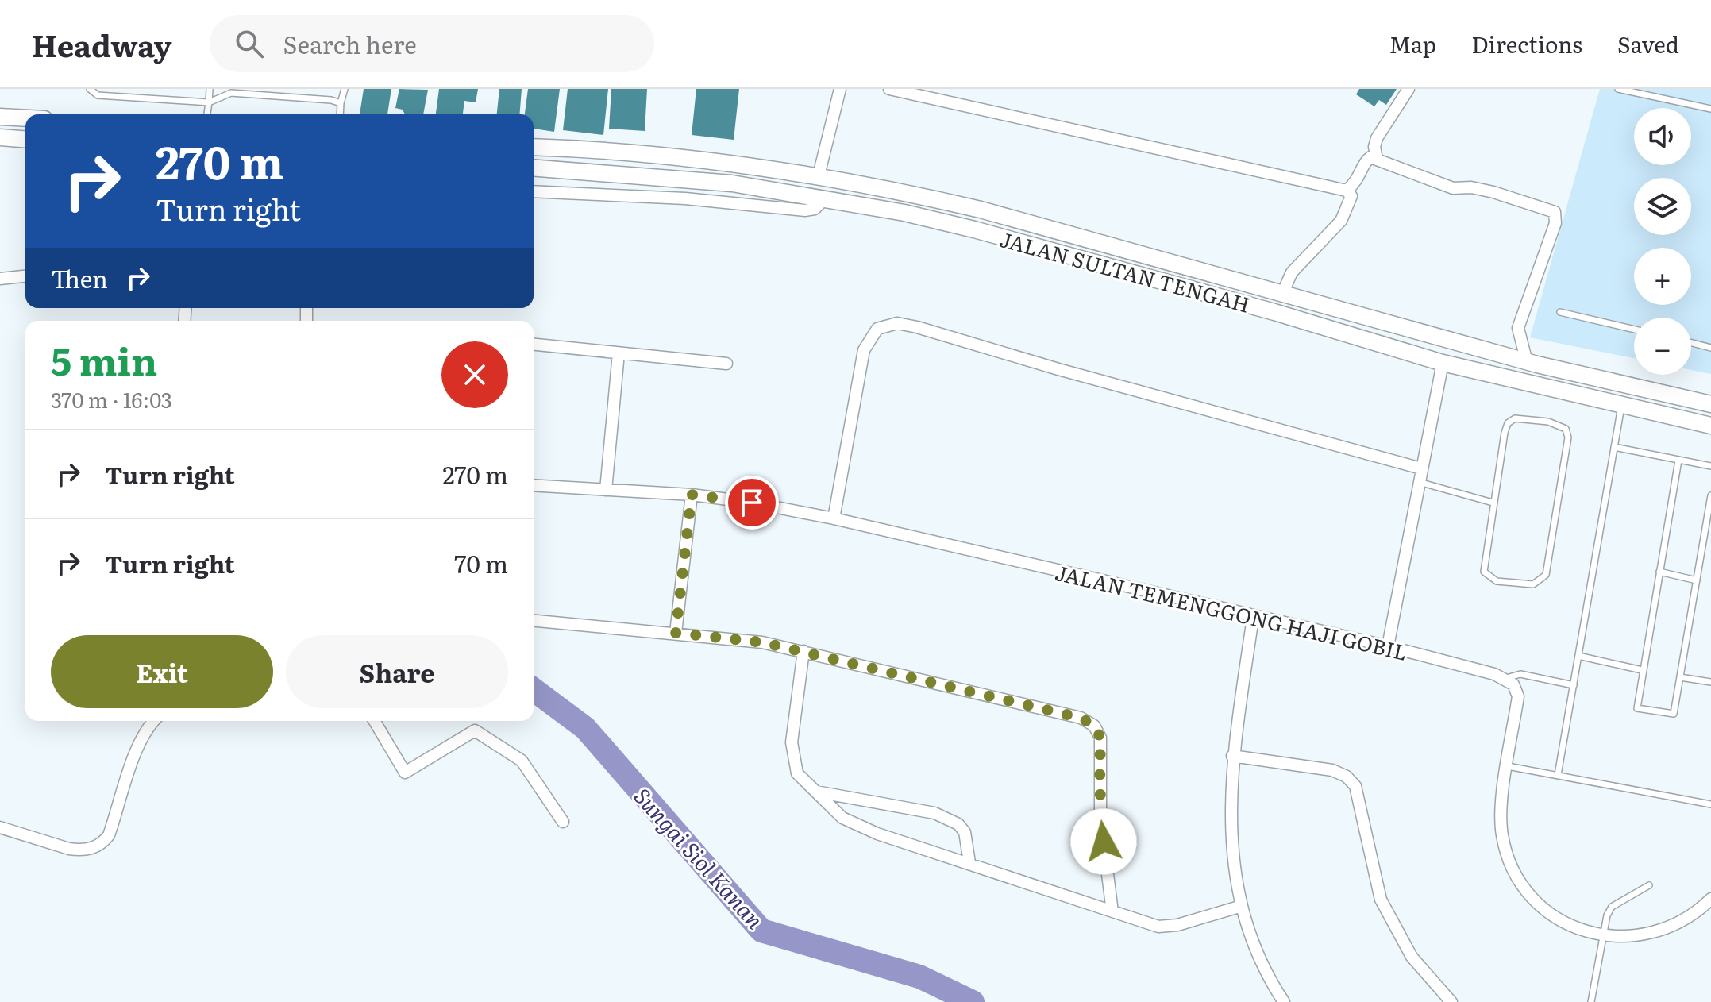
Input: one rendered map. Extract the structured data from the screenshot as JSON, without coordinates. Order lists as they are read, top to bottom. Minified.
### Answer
{"streets":{"main road":["JALAN SULTAN TENGAH"],"street":["JALAN TEMENGGONG HAJI GOBIL"]},"water":["Sungai Siol Kanan"],"page":{"header":"Headway","search":"Search here","nav":["Map","Directions","Saved"],"map_buttons":["+","−"],"turn":["270 m","Turn right"],"then":"Then","heading":["5 min","370 m · 16:03"],"list":[{"name":"Turn right","value":"270 m"},{"name":"Turn right","value":"70 m"}],"buttons":["Exit","Share"]}}
